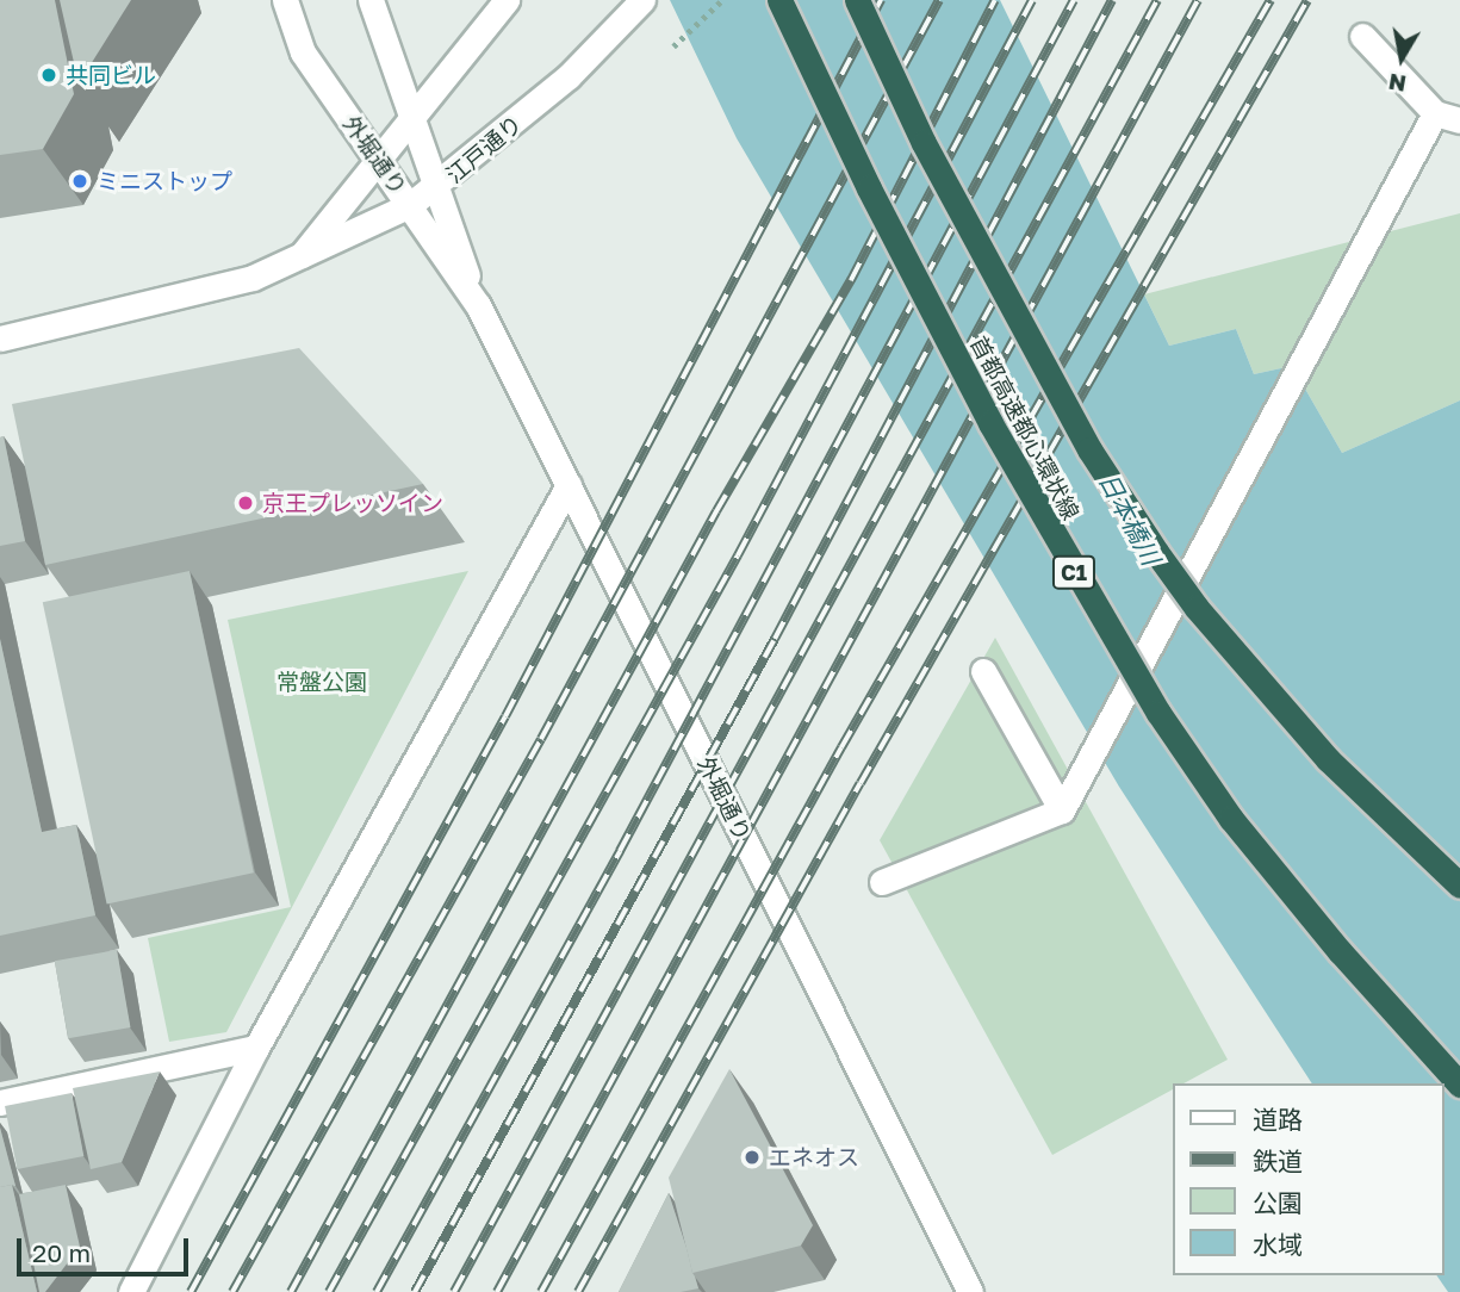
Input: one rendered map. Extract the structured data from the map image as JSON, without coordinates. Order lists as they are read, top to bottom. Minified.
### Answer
{"streets":{"highway":["首都高速都心環状線","C1"],"main road":["江戸通り","外堀通り"]},"crossings":[["江戸通り","外堀通り"]],"water":["日本橋川"],"parks":["常盤公園"],"places":["共同ビル","ミニストップ","京王プレッソイン","エネオス"],"legend":["道路","鉄道","公園","水域"],"scale_bar":"20 m","north":"bottom"}
